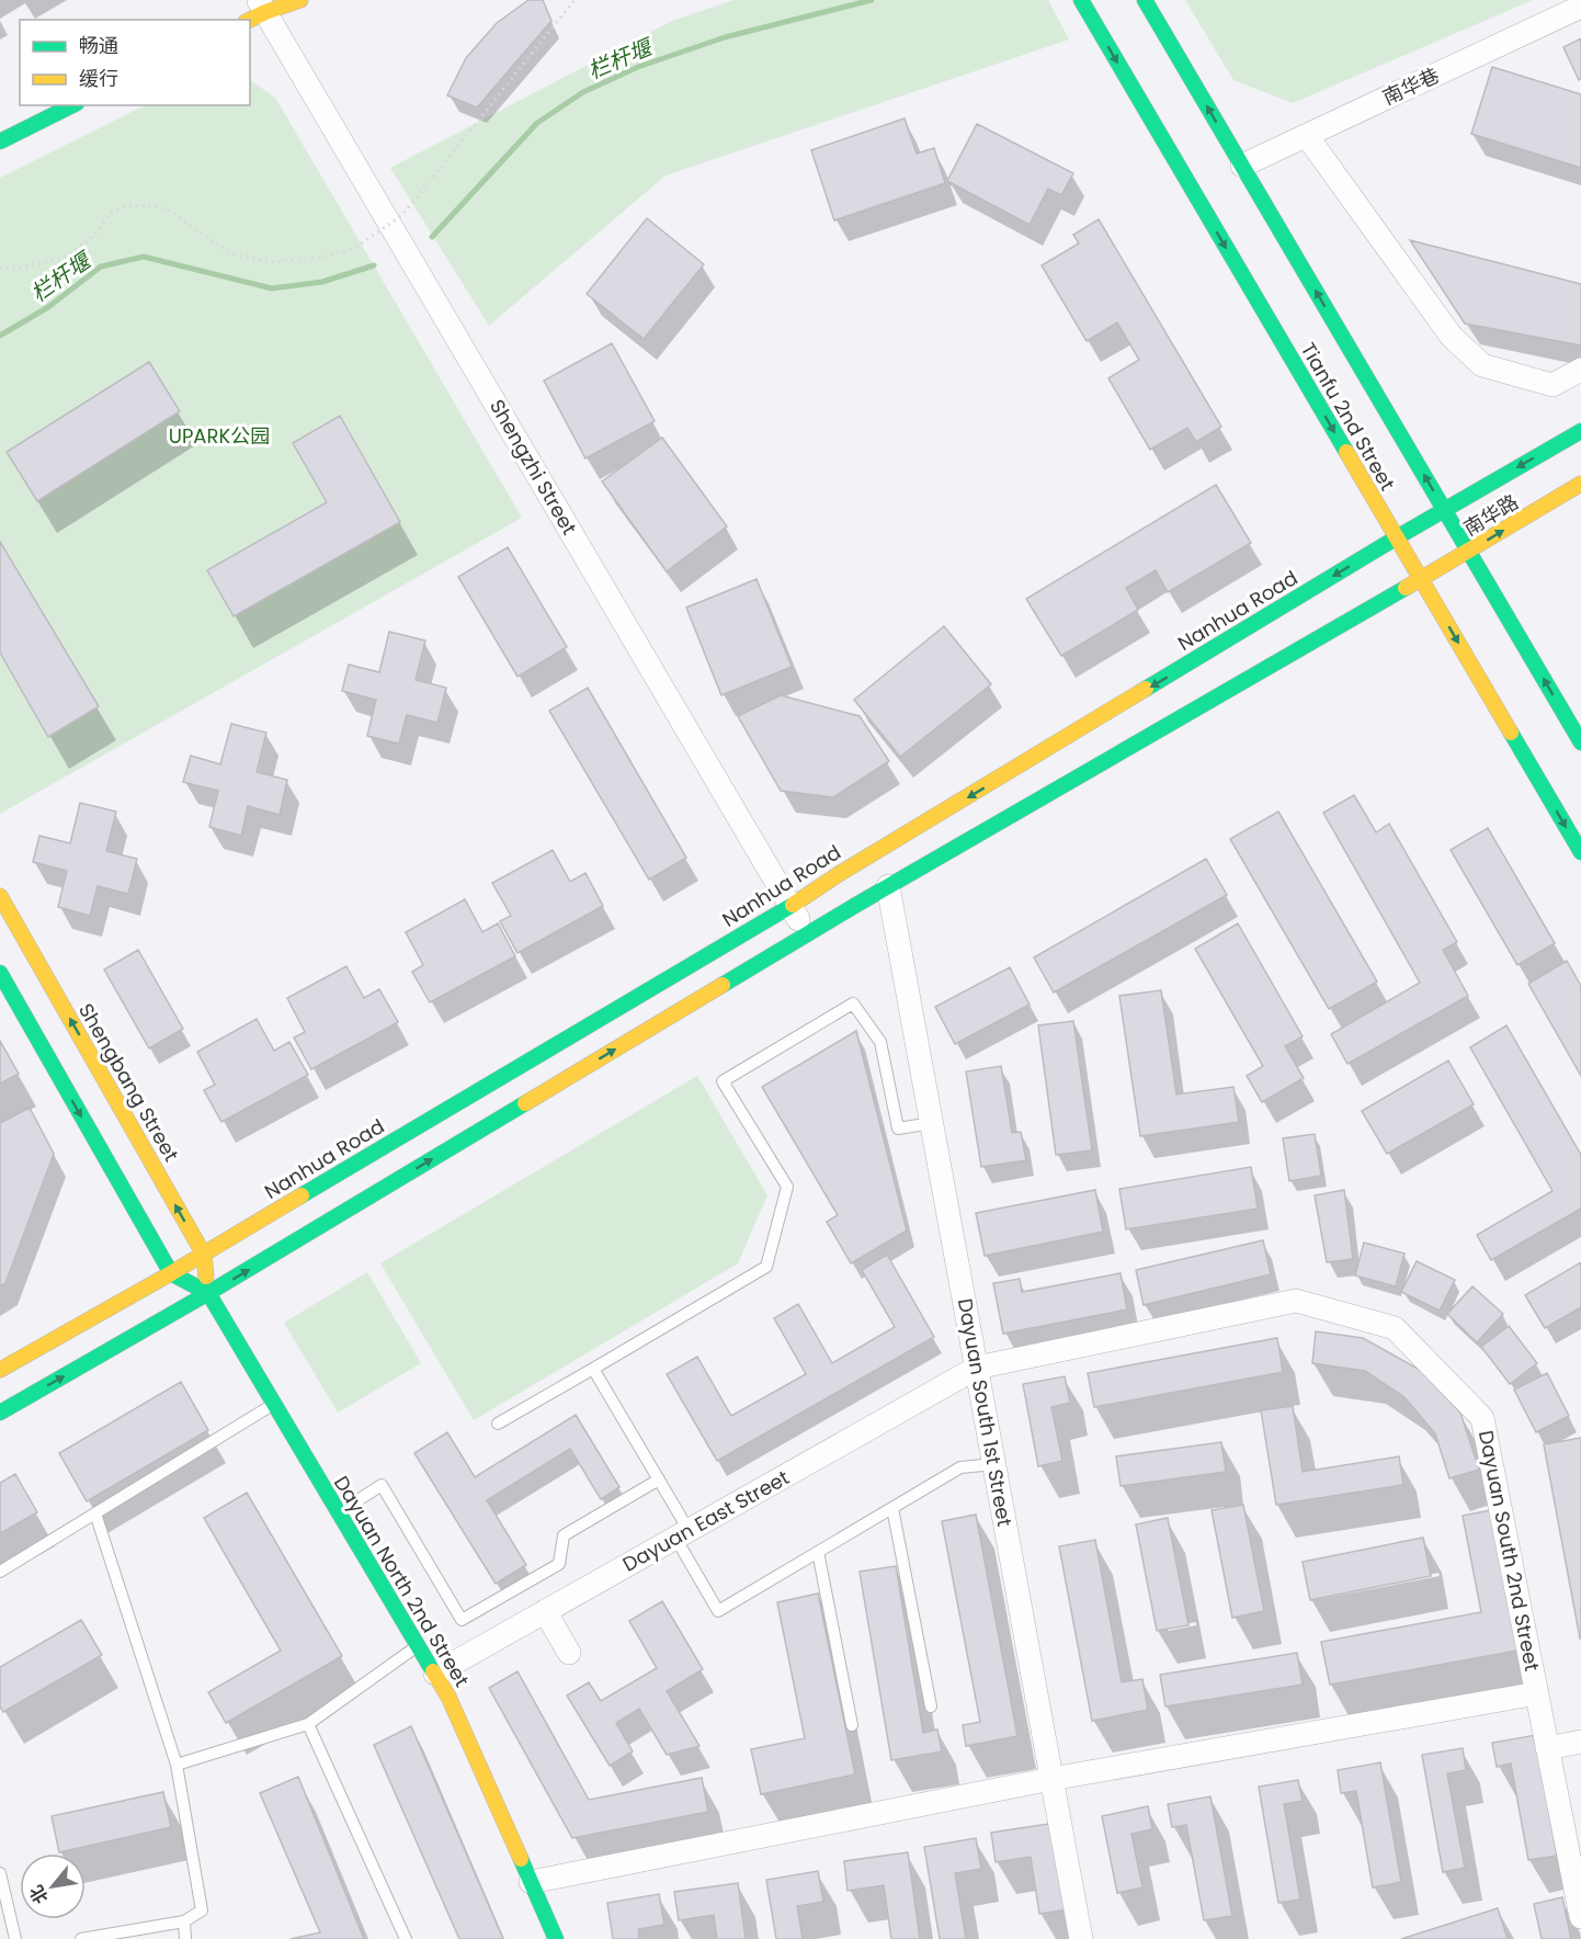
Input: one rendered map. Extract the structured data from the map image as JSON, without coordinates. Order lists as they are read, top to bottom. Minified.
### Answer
{"streets":{"main road":["Tianfu 2nd Street","南华路","Nanhua Road","Shengbang Street","Dayuan North 2nd Street"],"street":["南华巷","Shengzhi Street","Dayuan South 1st Street","Dayuan East Street","Dayuan South 2nd Street"]},"crossings":[["南华巷","Tianfu 2nd Street"],["Tianfu 2nd Street","南华路"],["Tianfu 2nd Street","Nanhua Road"],["Shengzhi Street","Nanhua Road"],["Nanhua Road","Shengbang Street"],["Shengbang Street","Dayuan North 2nd Street"],["Dayuan South 1st Street","Dayuan East Street"],["Dayuan South 1st Street","Dayuan South 2nd Street"],["Dayuan East Street","Dayuan South 2nd Street"],["Dayuan East Street","Dayuan North 2nd Street"]],"one_way":["南华路"],"water":["栏杆堰"],"parks":["UPARK公园"],"legend":["畅通","缓行"],"north":"bottom left"}
